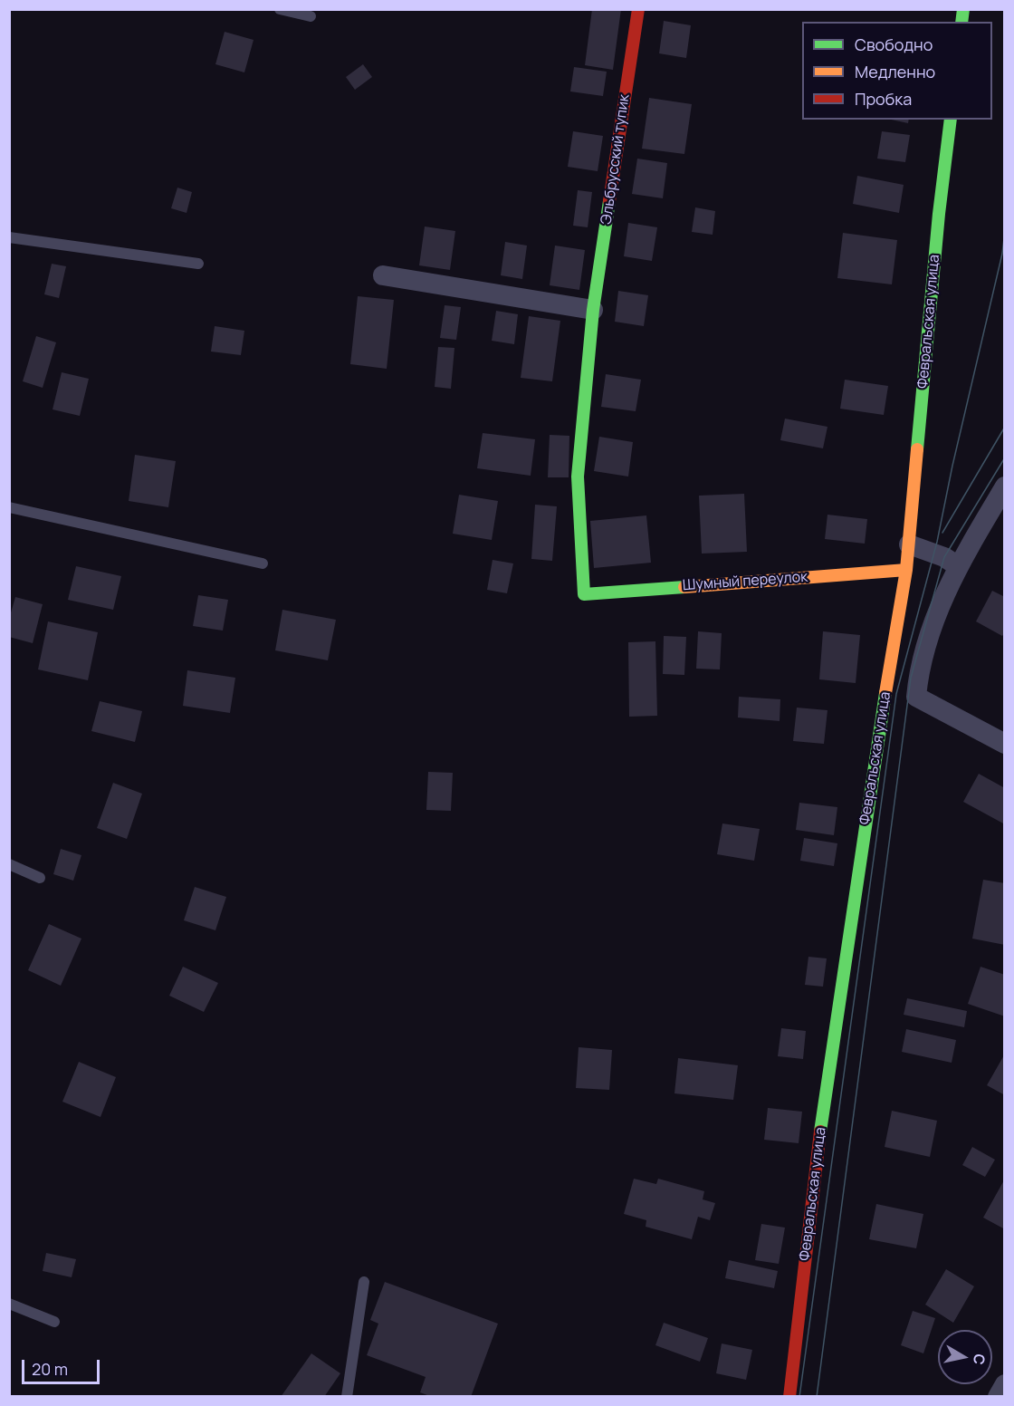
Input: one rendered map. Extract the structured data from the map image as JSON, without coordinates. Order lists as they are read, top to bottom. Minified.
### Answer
{"streets":{"street":["Эльбрусский тупик","Февральская улица","Шумный переулок"]},"crossings":[["Эльбрусский тупик","Шумный переулок"],["Февральская улица","Шумный переулок"]],"legend":["Свободно","Медленно","Пробка"],"scale_bar":"20 m","north":"right"}
